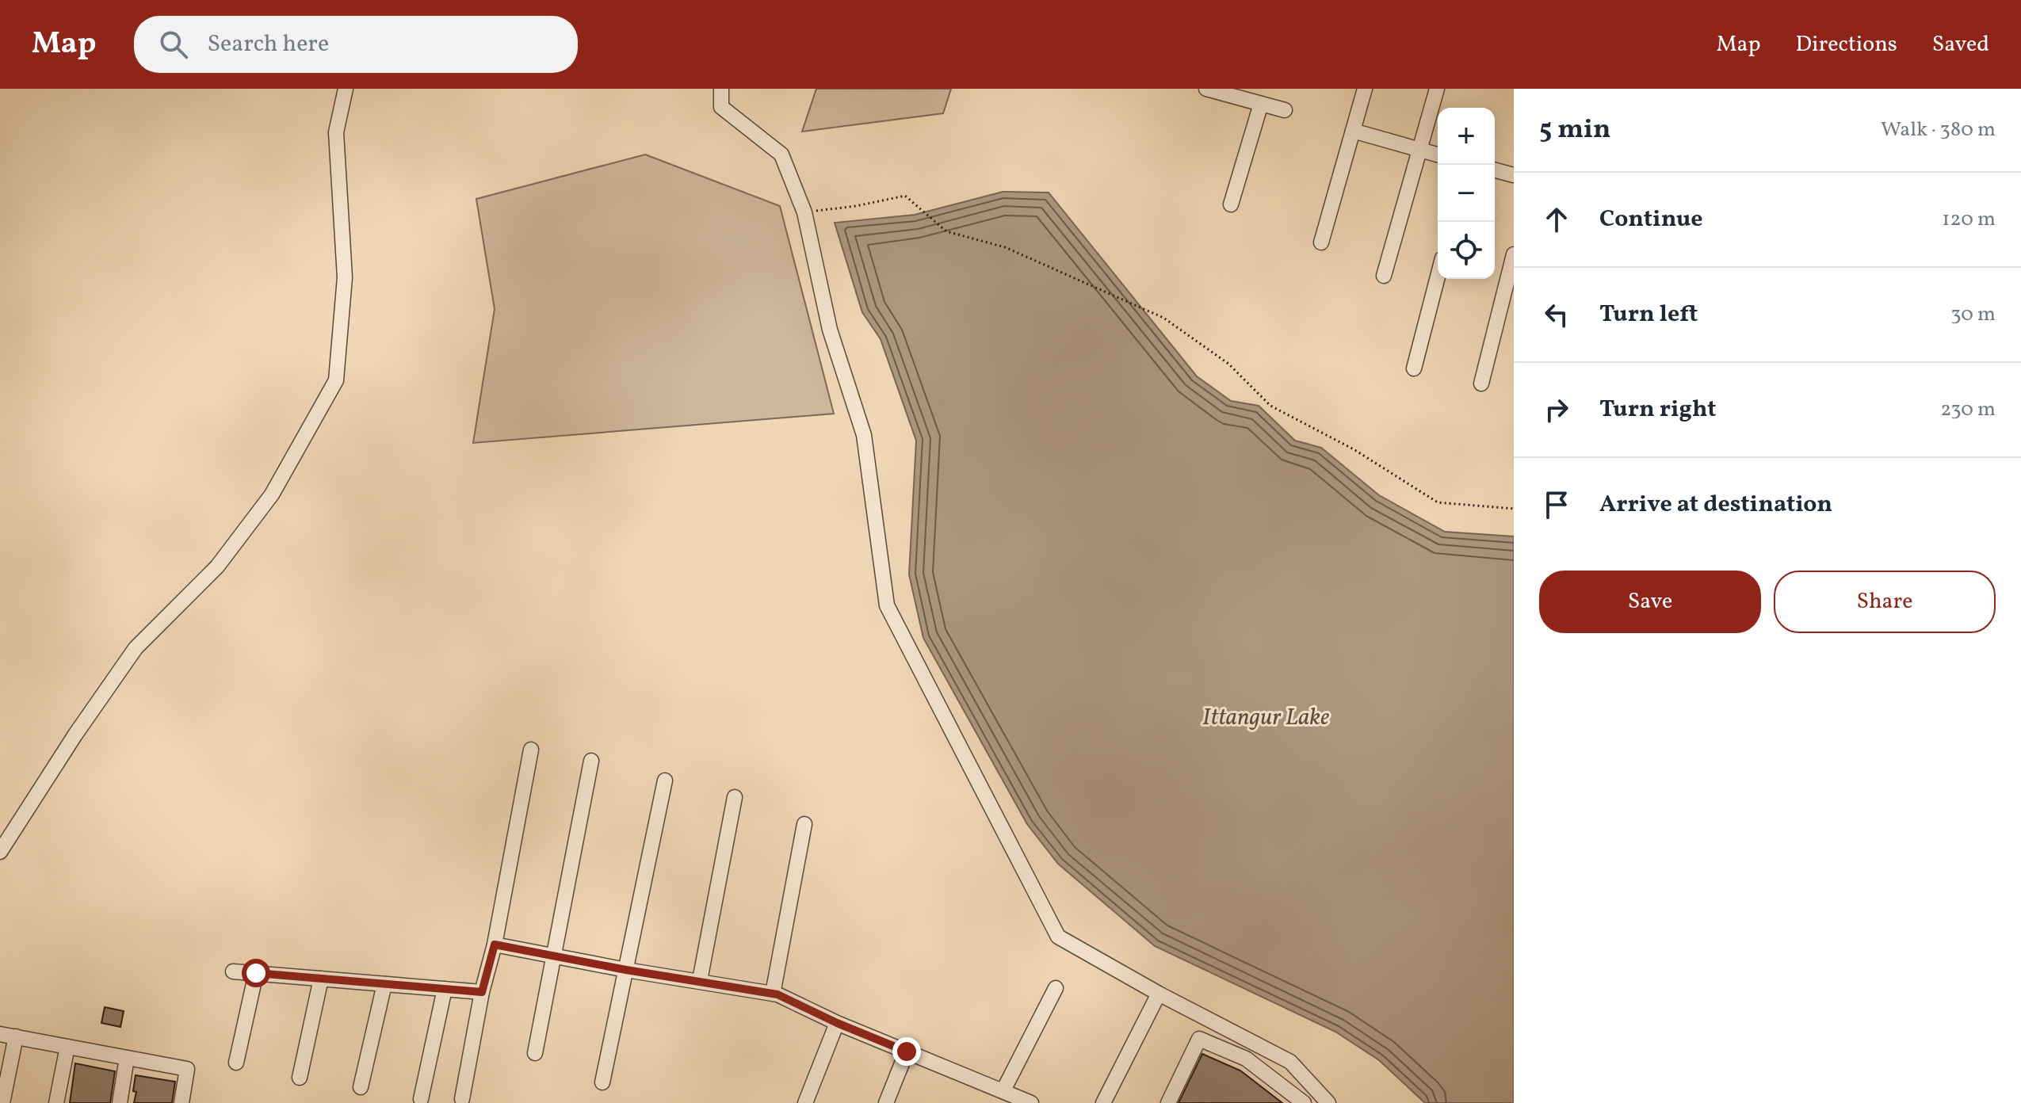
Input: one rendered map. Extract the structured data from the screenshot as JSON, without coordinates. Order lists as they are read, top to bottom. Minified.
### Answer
{"water":["Ittangur Lake"],"page":{"header":"Map","search":"Search here","nav":["Map","Directions","Saved"],"heading":["5 min","Walk · 380 m"],"map_buttons":["+","−"],"list":[["Continue","120 m"],["Turn left","30 m"],["Turn right","230 m"],"Arrive at destination"],"buttons":["Save","Share"]}}
